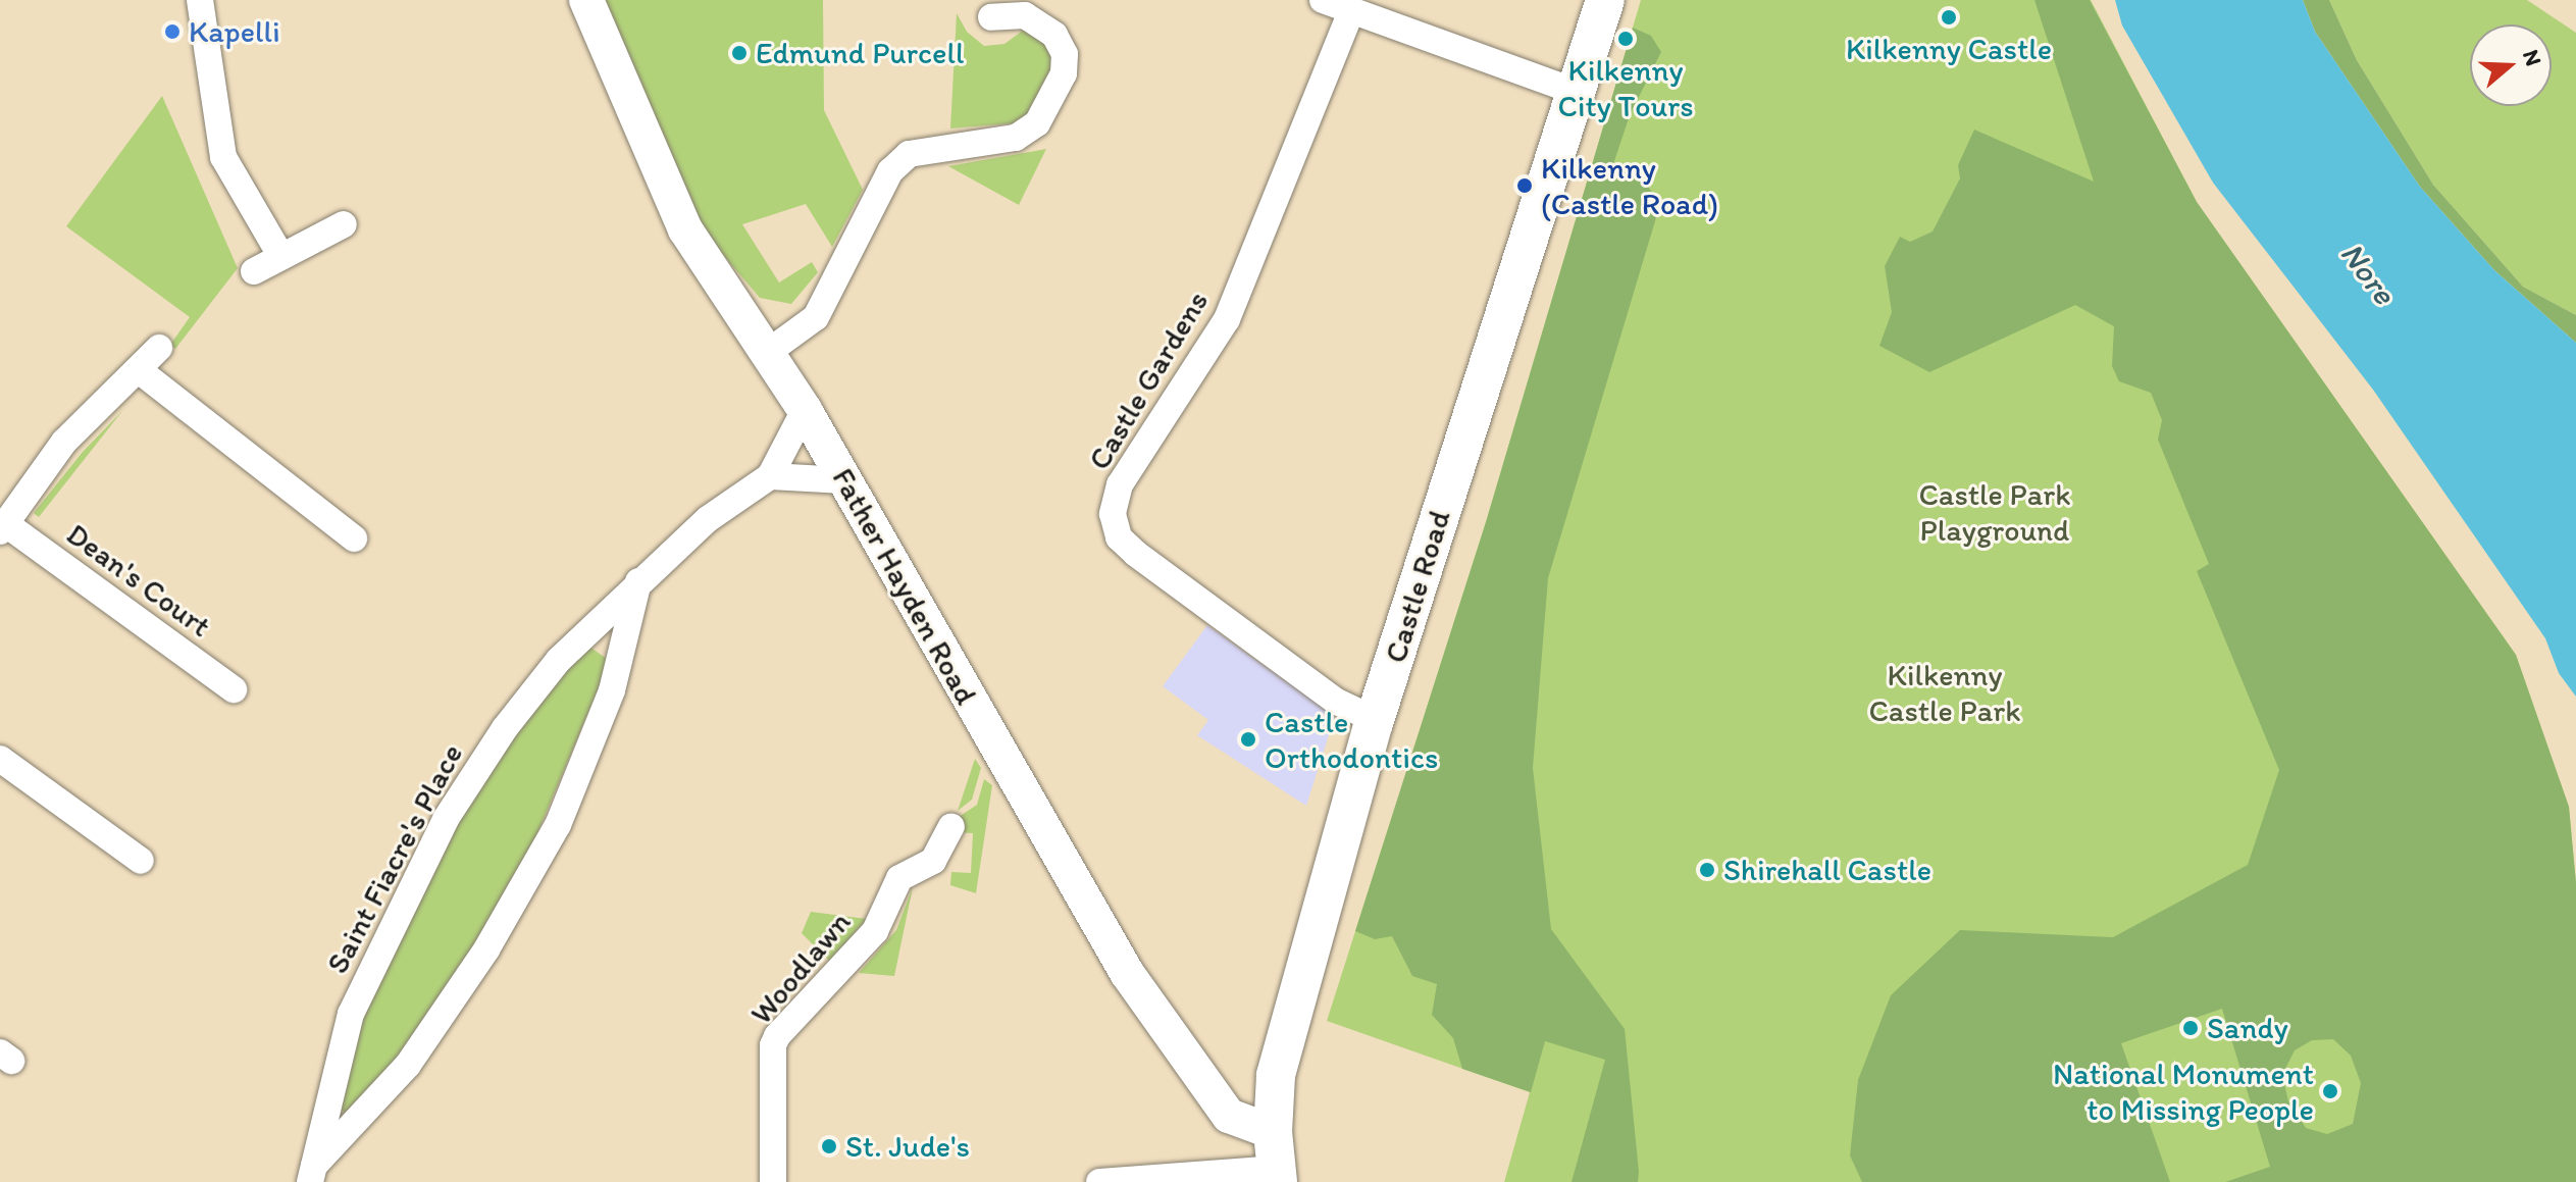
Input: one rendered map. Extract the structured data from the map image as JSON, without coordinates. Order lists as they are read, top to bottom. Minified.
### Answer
{"streets":{"main road":["Castle Road"],"street":["Castle Gardens","Dean's Court","Father Hayden Road","Saint Fiacre's Place","Woodlawn"]},"crossings":[["Castle Gardens","Castle Road"],["Father Hayden Road","Castle Road"],["Father Hayden Road","Saint Fiacre's Place"]],"water":["Nore"],"parks":["Castle Park Playground","Kilkenny Castle Park"],"places":["Kilkenny Castle","Kapelli","Kilkenny City Tours","Edmund Purcell","Kilkenny (Castle Road)","Castle Orthodontics","Shirehall Castle","Sandy","National Monument to Missing People","St. Jude's"],"north":"right"}
